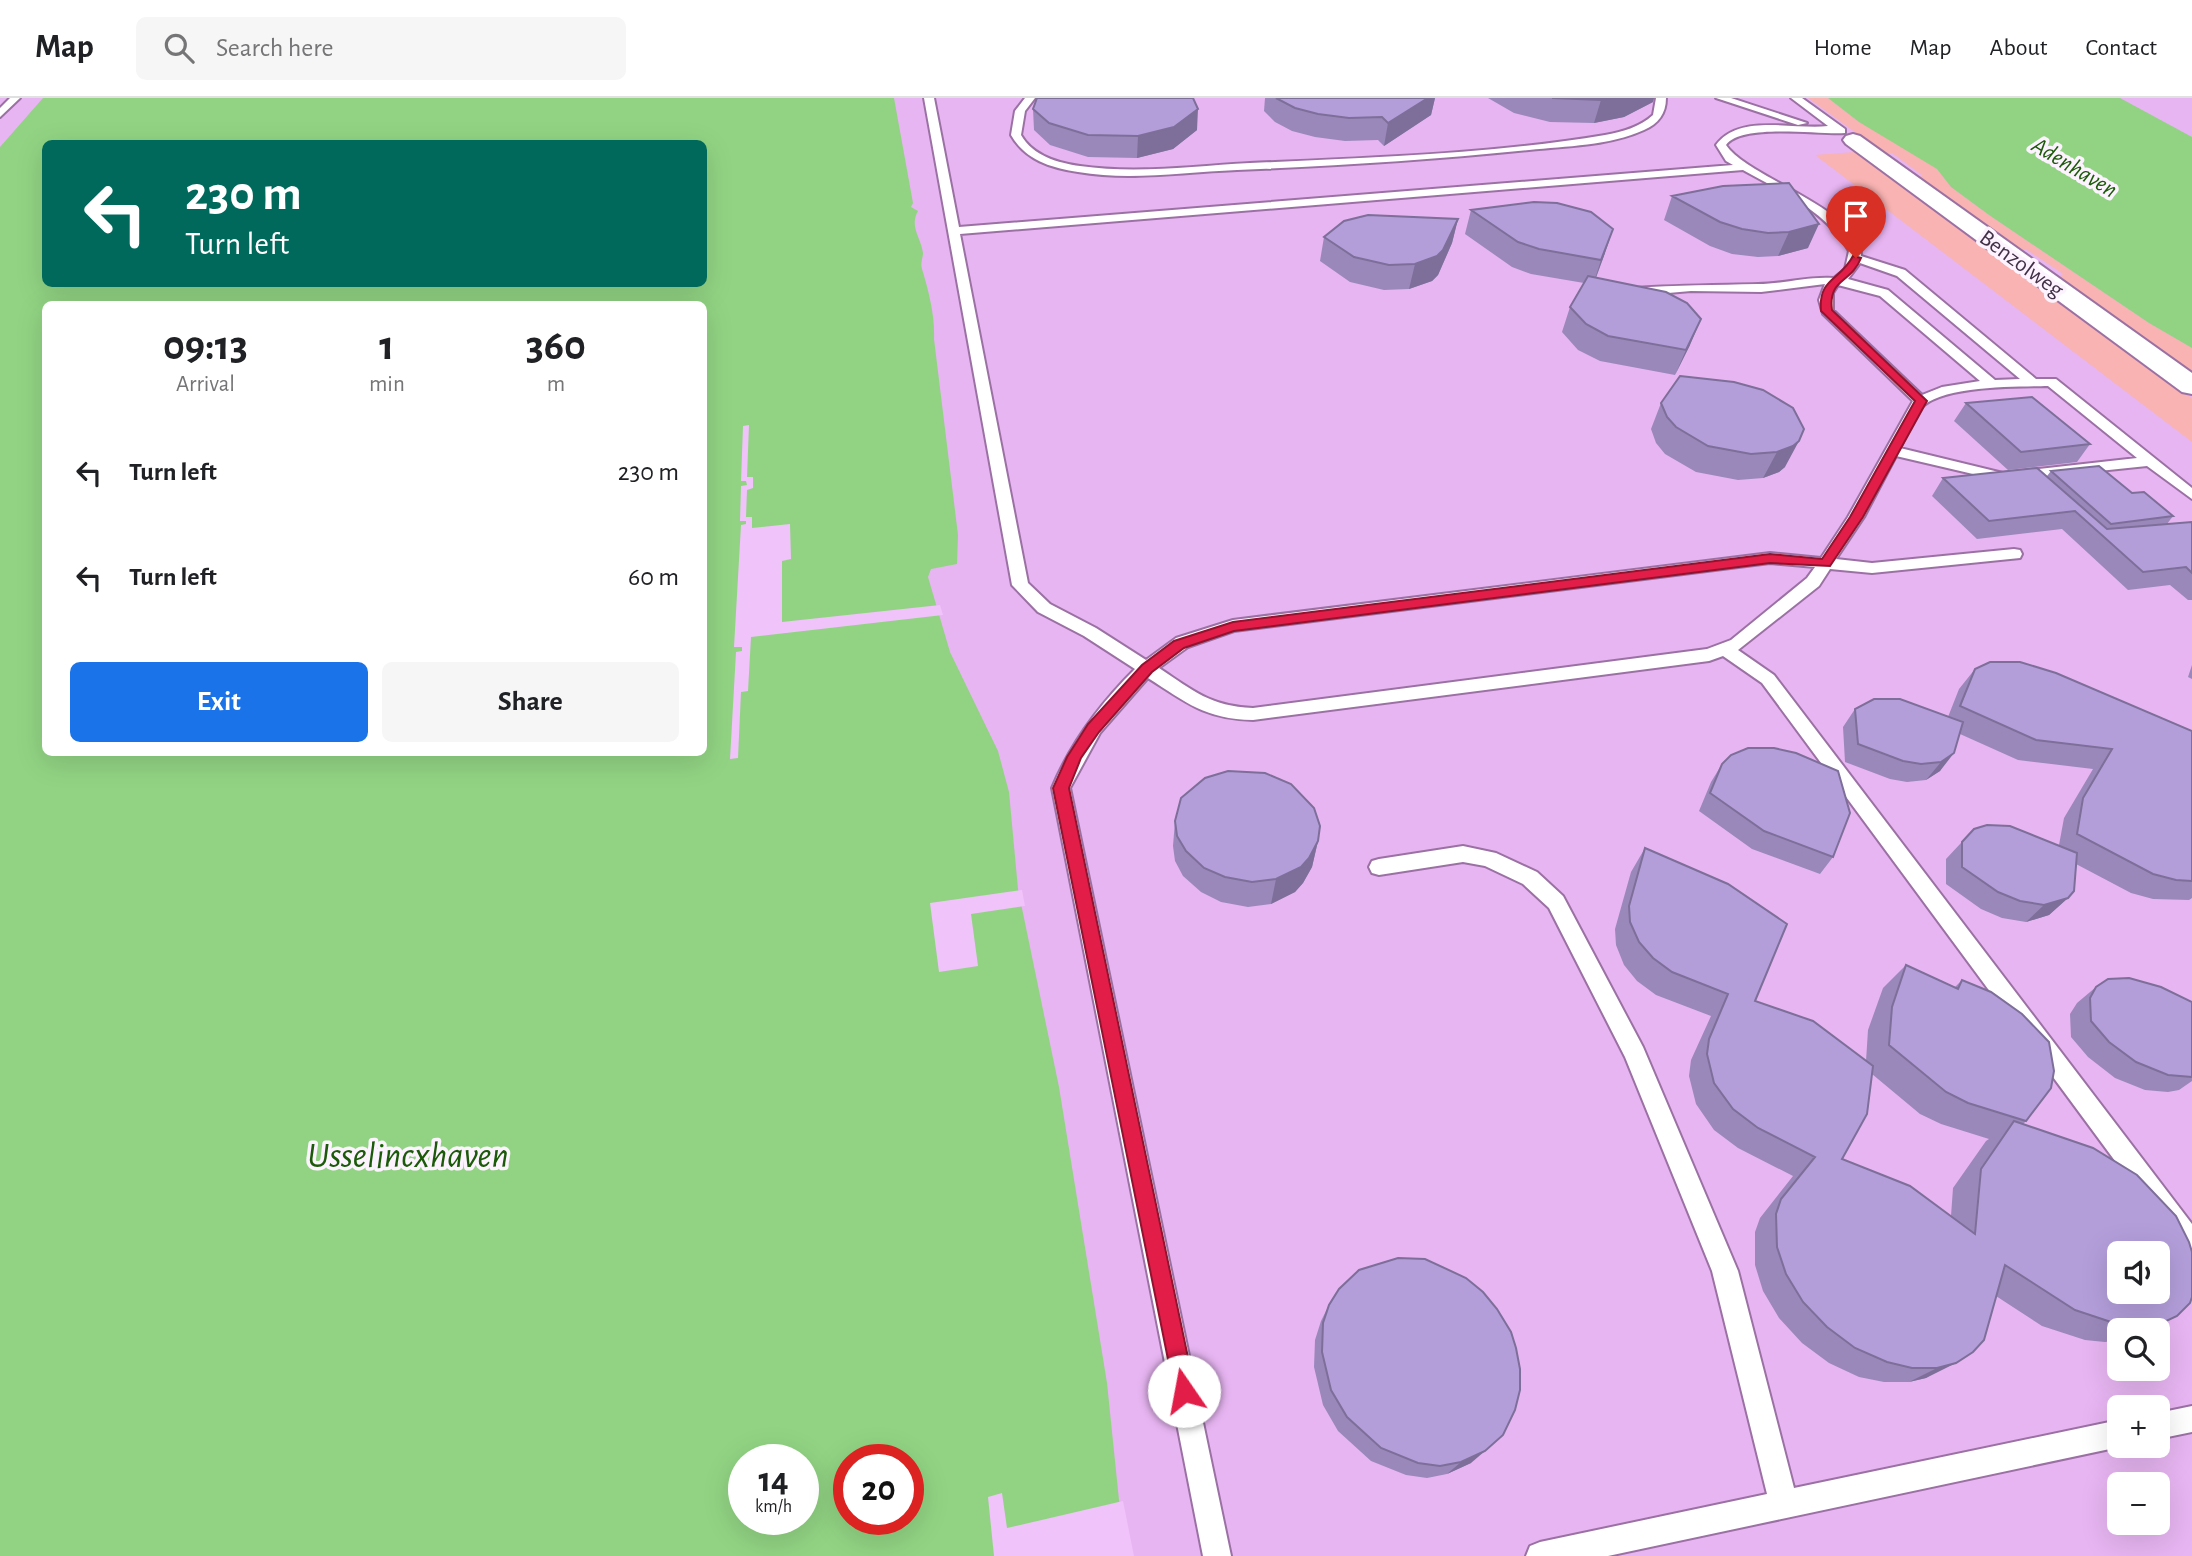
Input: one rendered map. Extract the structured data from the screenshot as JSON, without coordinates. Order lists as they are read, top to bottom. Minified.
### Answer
{"streets":{"street":["Benzolweg"]},"water":["Adenhaven","Usselincxhaven"],"page":{"header":"Map","search":"Search here","nav":["Home","Map","About","Contact"],"turn":["230 m","Turn left"],"eta":["09:13","Arrival","1","min","360","m"],"list":[{"name":"Turn left","value":"230 m"},{"name":"Turn left","value":"60 m"}],"buttons":["Exit","Share"],"map_buttons":["+","−"],"speed":"14 km/h","limit":"20"}}
